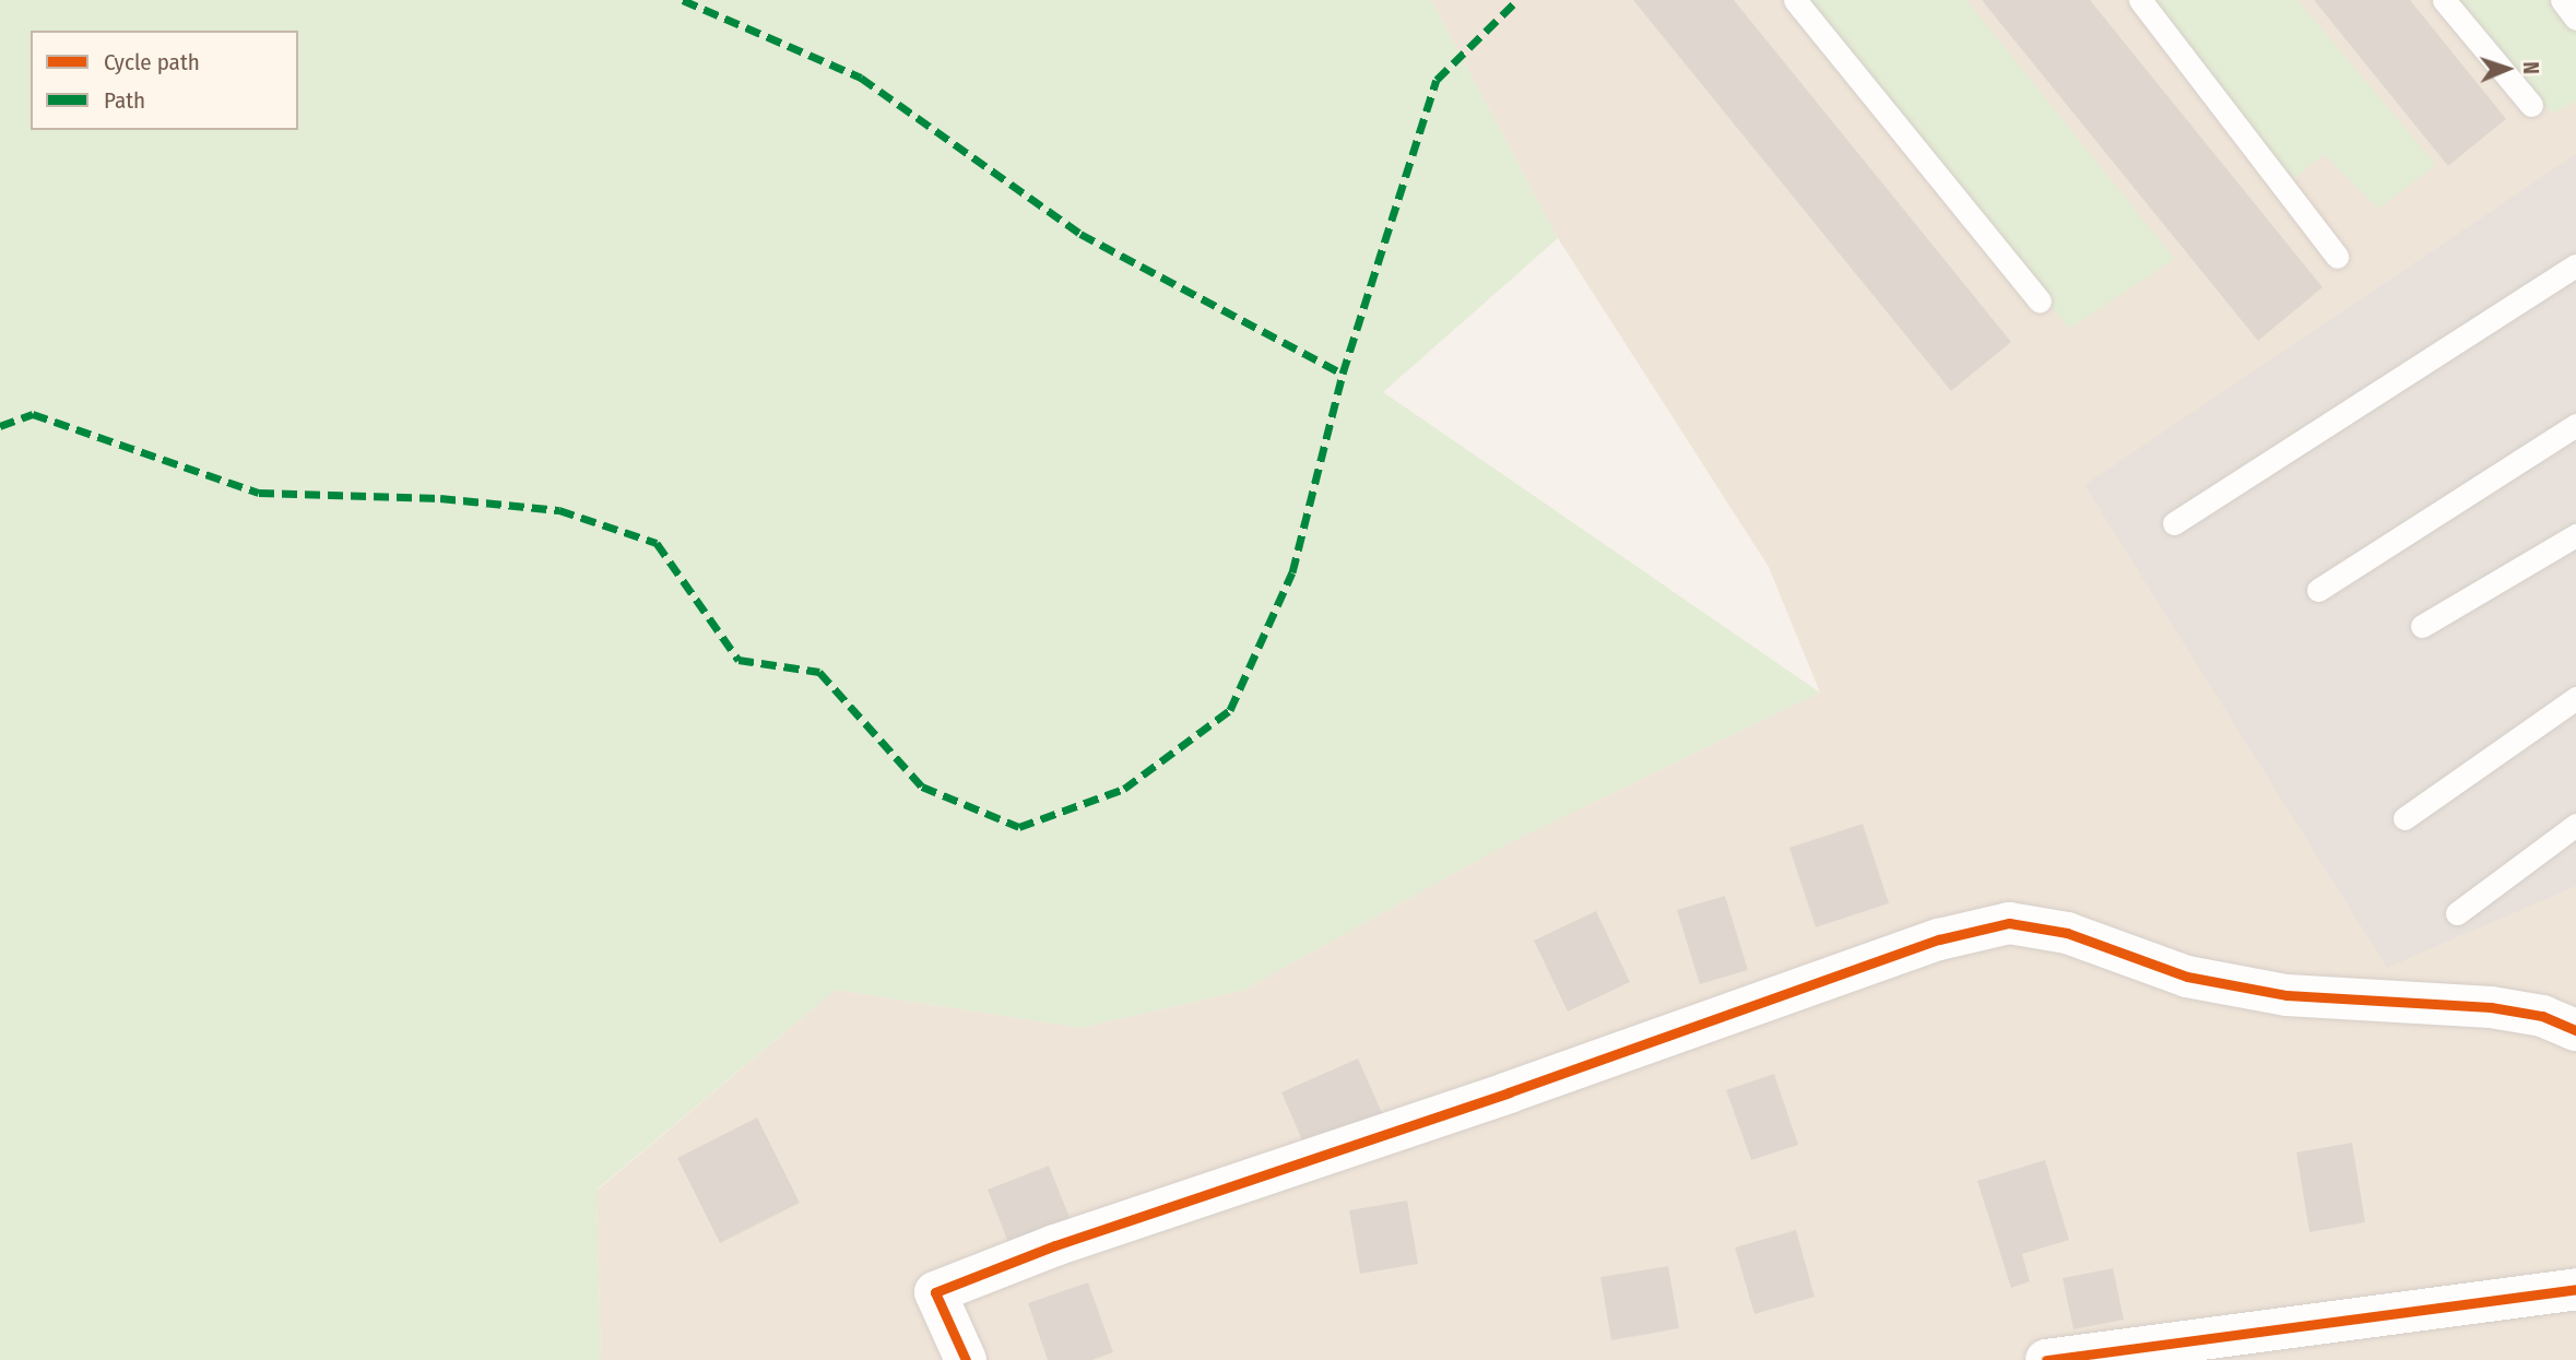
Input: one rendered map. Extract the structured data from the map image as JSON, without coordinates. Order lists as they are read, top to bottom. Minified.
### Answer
{"legend":["Cycle path","Path"],"north":"right"}
